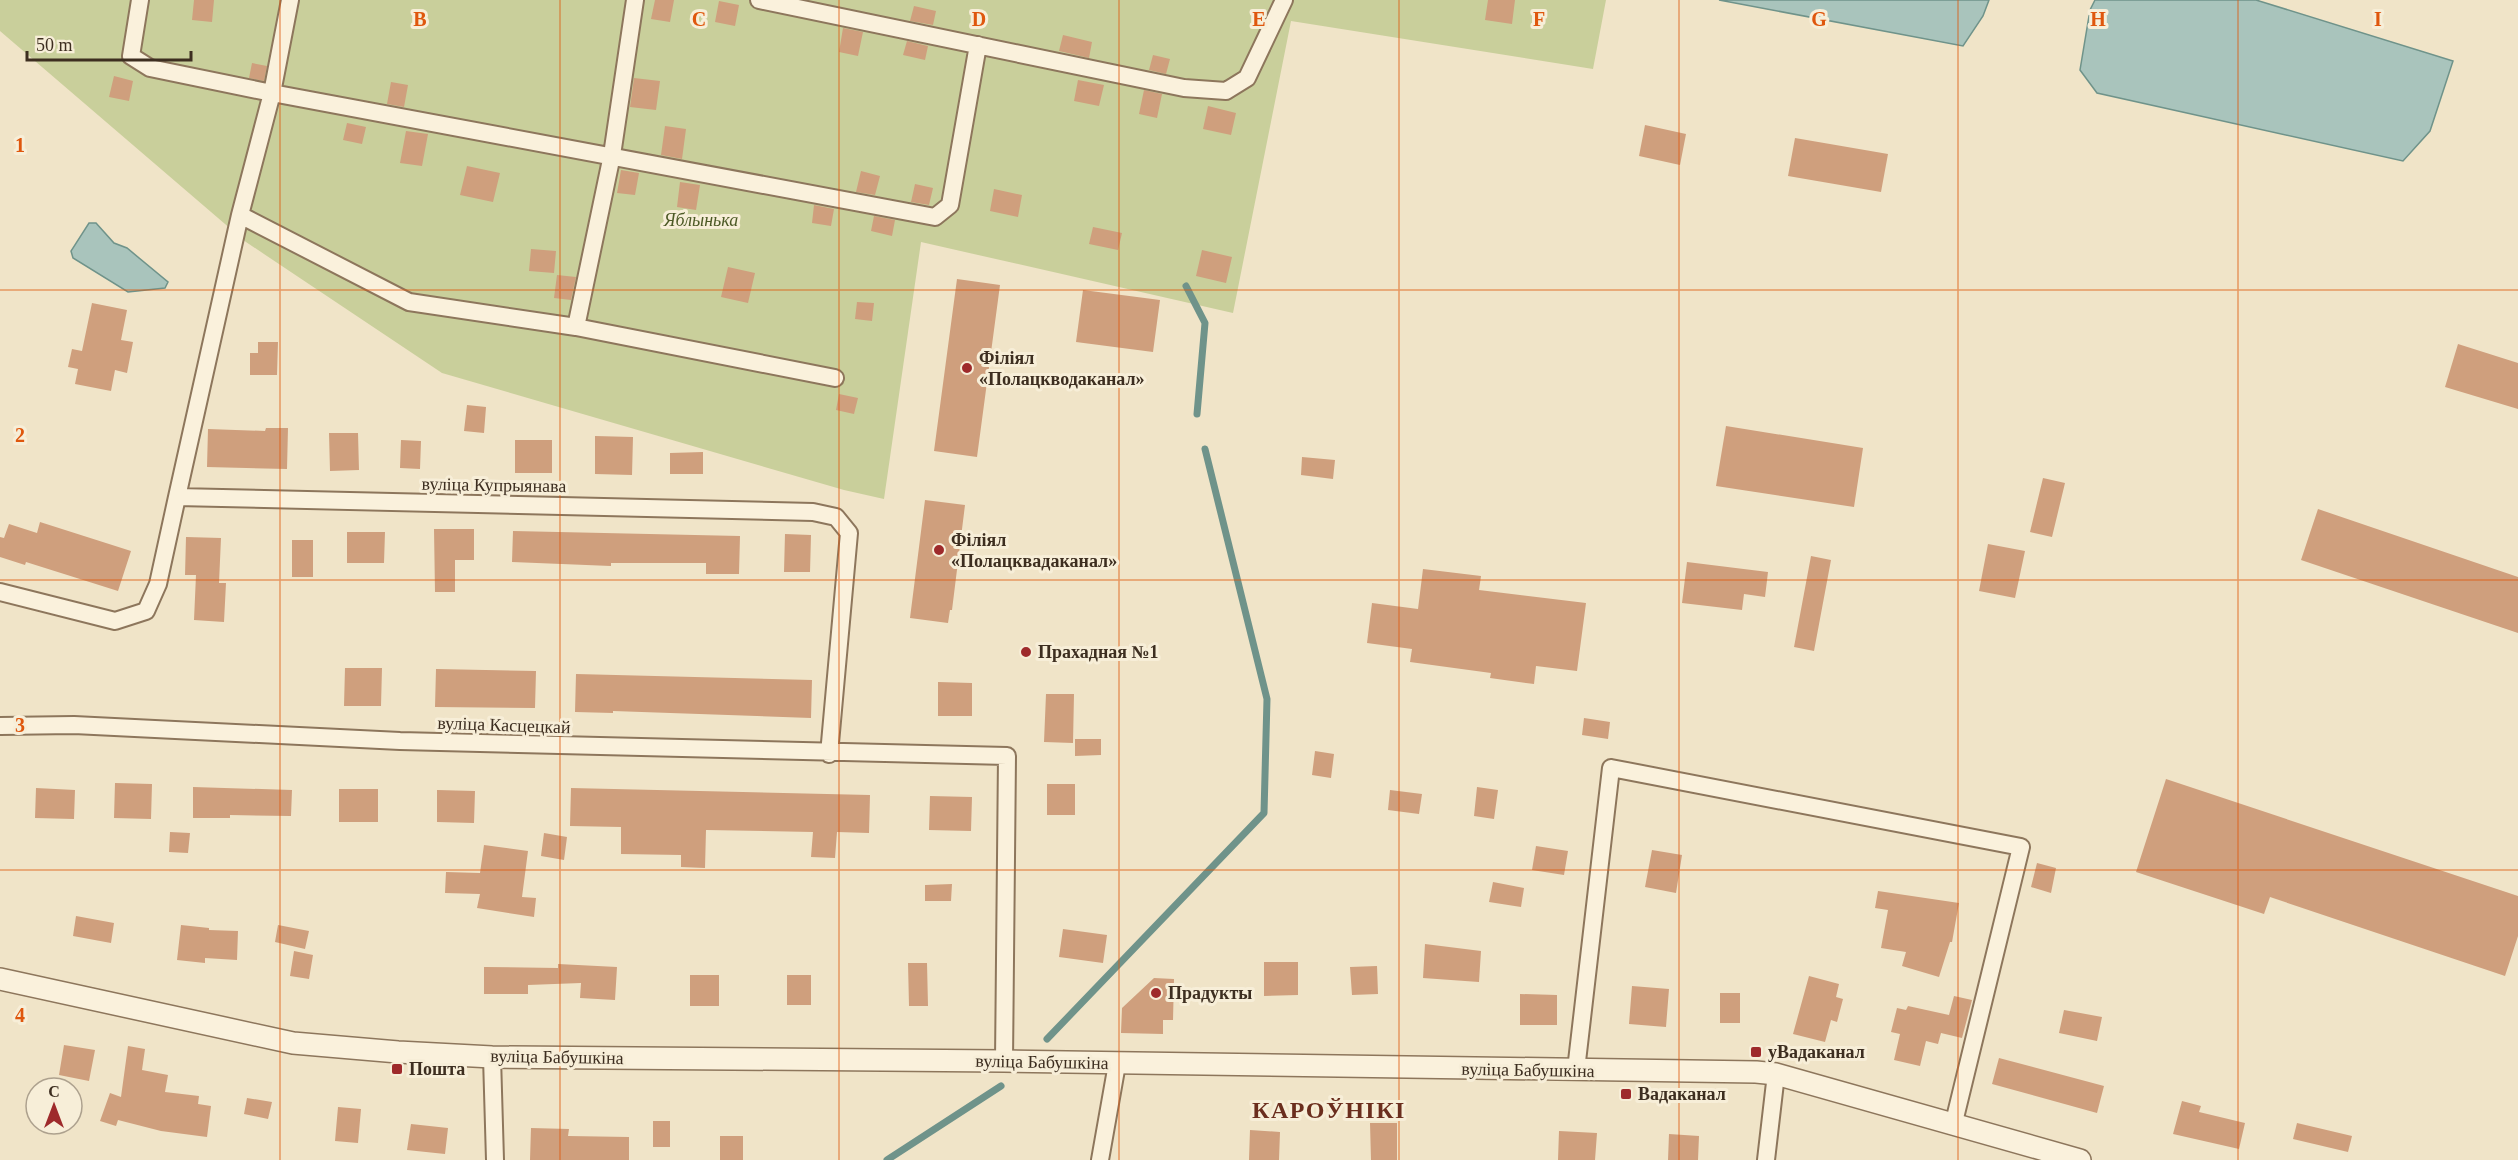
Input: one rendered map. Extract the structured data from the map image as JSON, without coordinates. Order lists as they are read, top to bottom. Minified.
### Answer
{"streets":{"street":["вуліца Купрыянава","вуліца Касцецкай","вуліца Бабушкіна"]},"crossings":[["вуліца Купрыянава","вуліца Касцецкай"],["вуліца Касцецкай","вуліца Бабушкіна"]],"districts":["КАРОЎНІКІ"],"parks":["Яблынька"],"places":{"other":["Філіял «Полацкводаканал»","Філіял «Полацквадаканал»","Прахадная №1","Прадукты"],"transit":["уВадаканал","Пошта","Вадаканал"]},"scale_bar":"50 m","north":"top","grid":{"columns":["B","C","D","E","F","G","H","I"],"rows":["1","2","3","4"]}}
